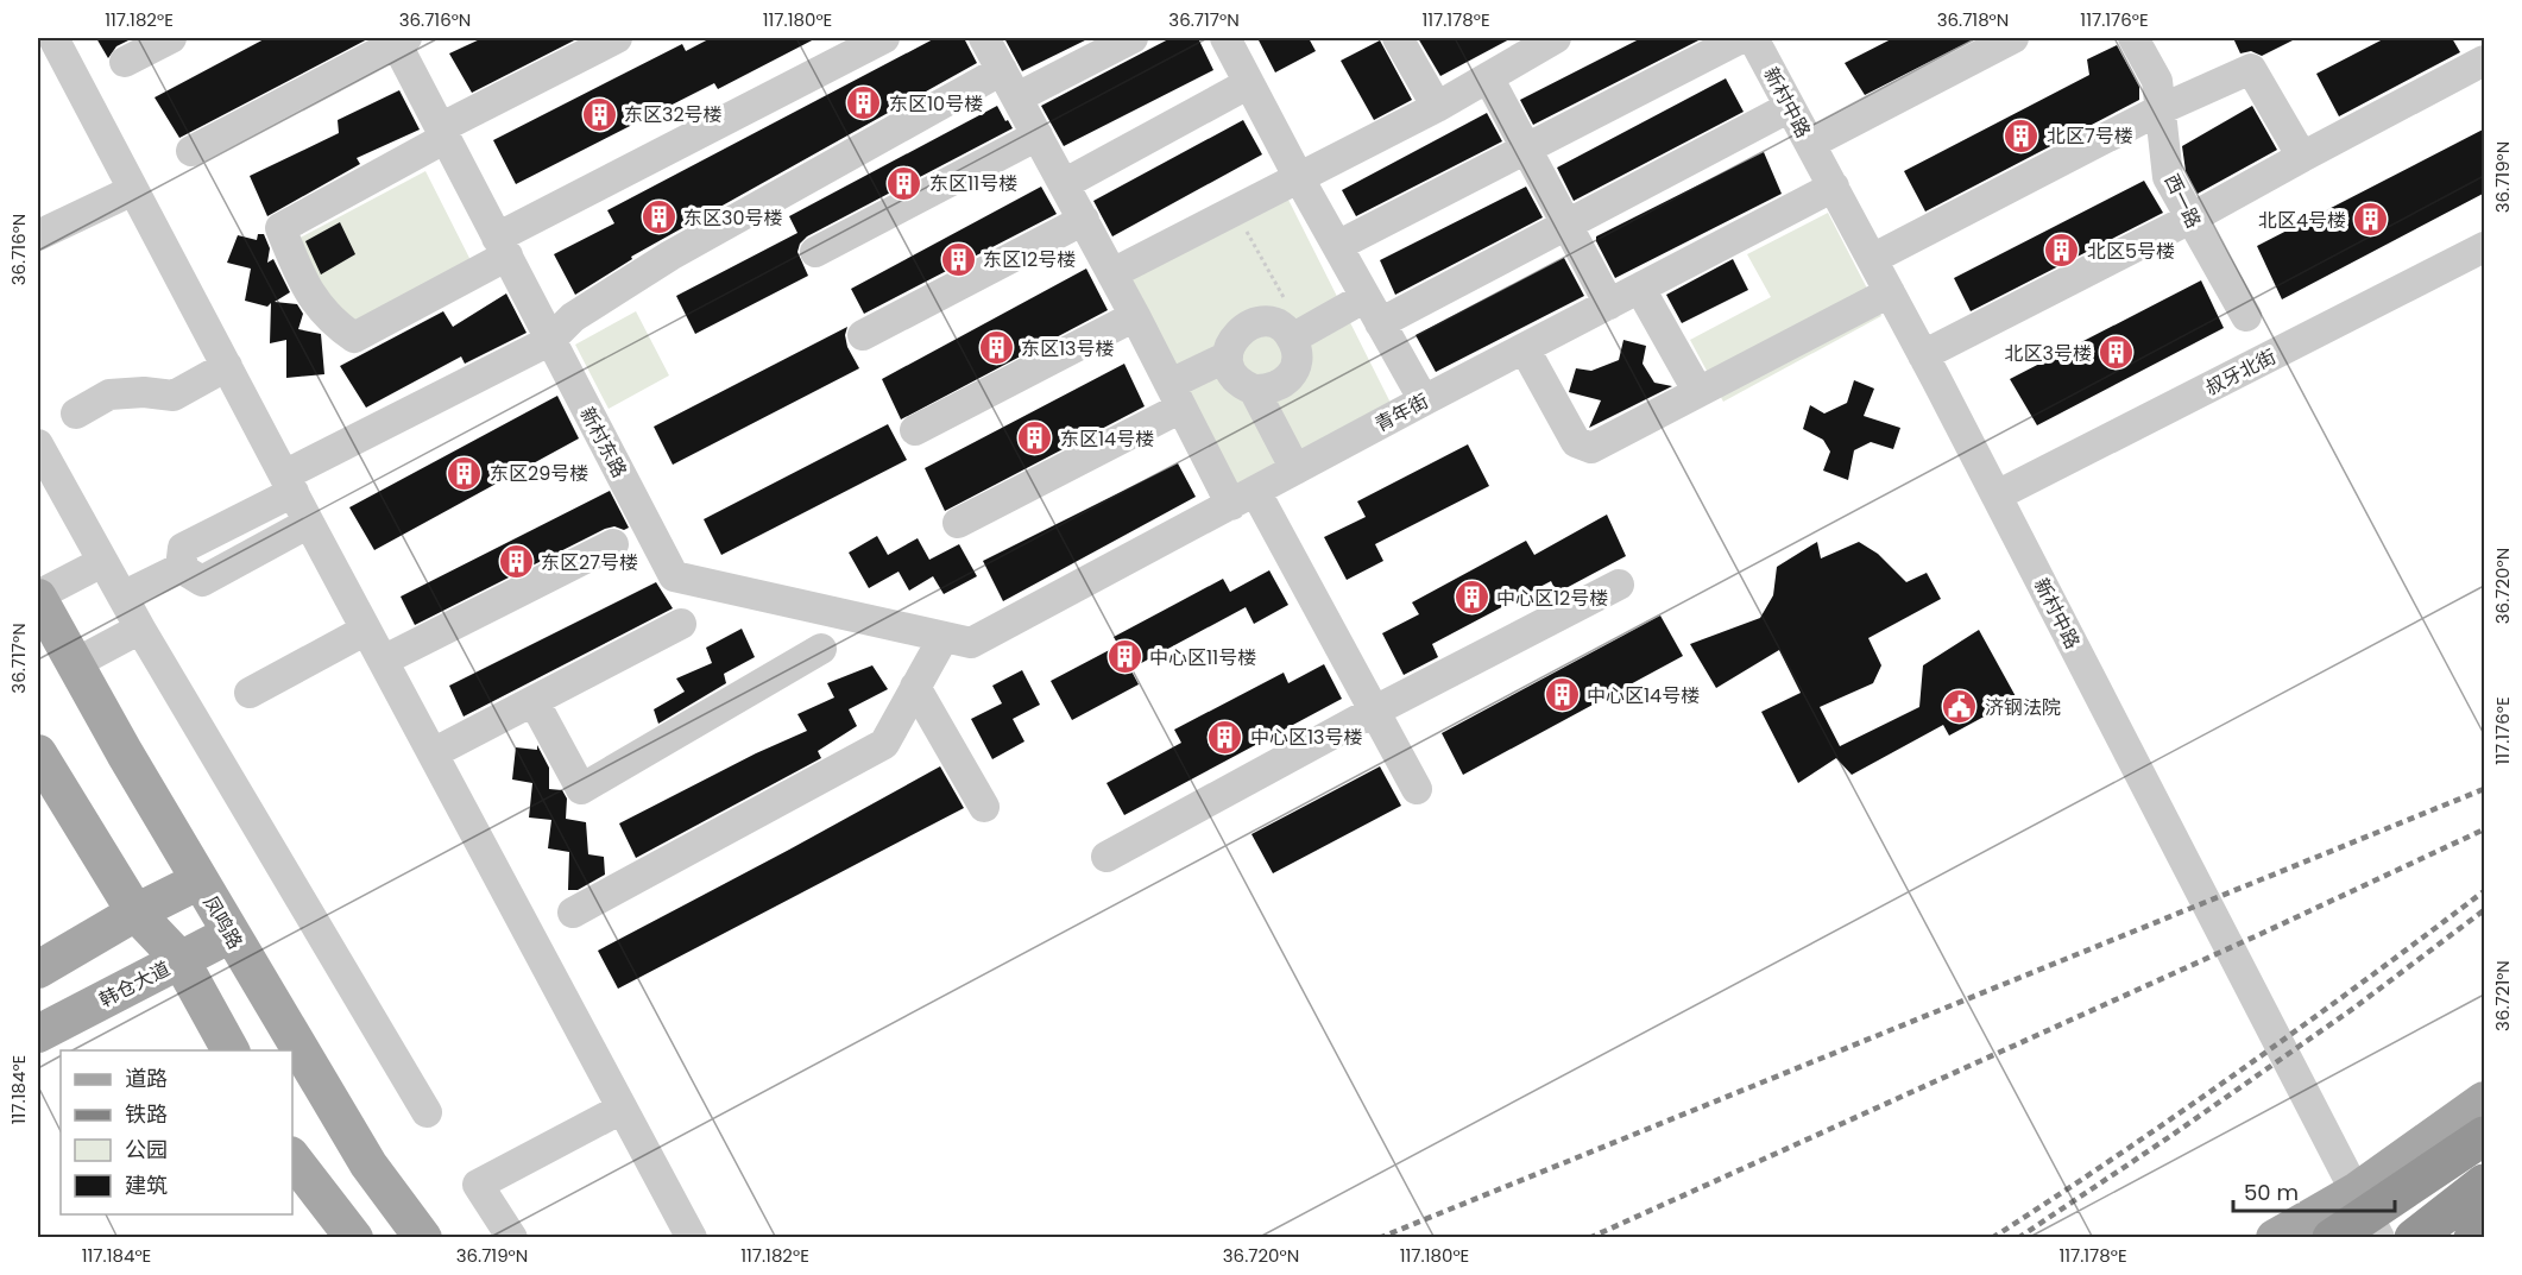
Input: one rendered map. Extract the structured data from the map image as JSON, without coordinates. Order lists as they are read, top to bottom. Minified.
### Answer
{"streets":{"main road":["凤鸣路","韩仓大道"],"street":["新村中路","西一路","叔牙北街","青年街","新村东路"]},"crossings":[["新村中路","叔牙北街"],["新村中路","青年街"],["青年街","新村东路"],["凤鸣路","韩仓大道"]],"places":{"building":["东区10号楼","东区32号楼","北区7号楼","东区11号楼","东区30号楼","北区4号楼","北区5号楼","东区12号楼","东区13号楼","北区3号楼","东区14号楼","东区29号楼","东区27号楼","中心区12号楼","中心区11号楼","中心区14号楼","中心区13号楼"],"public building":["济钢法院"]},"legend":["道路","铁路","公园","建筑"],"scale_bar":"50 m","coordinates":["117.182°E","36.716°N","117.180°E","36.717°N","117.178°E","36.718°N","117.176°E","36.719°N","36.720°N","36.721°N","117.184°E"]}
